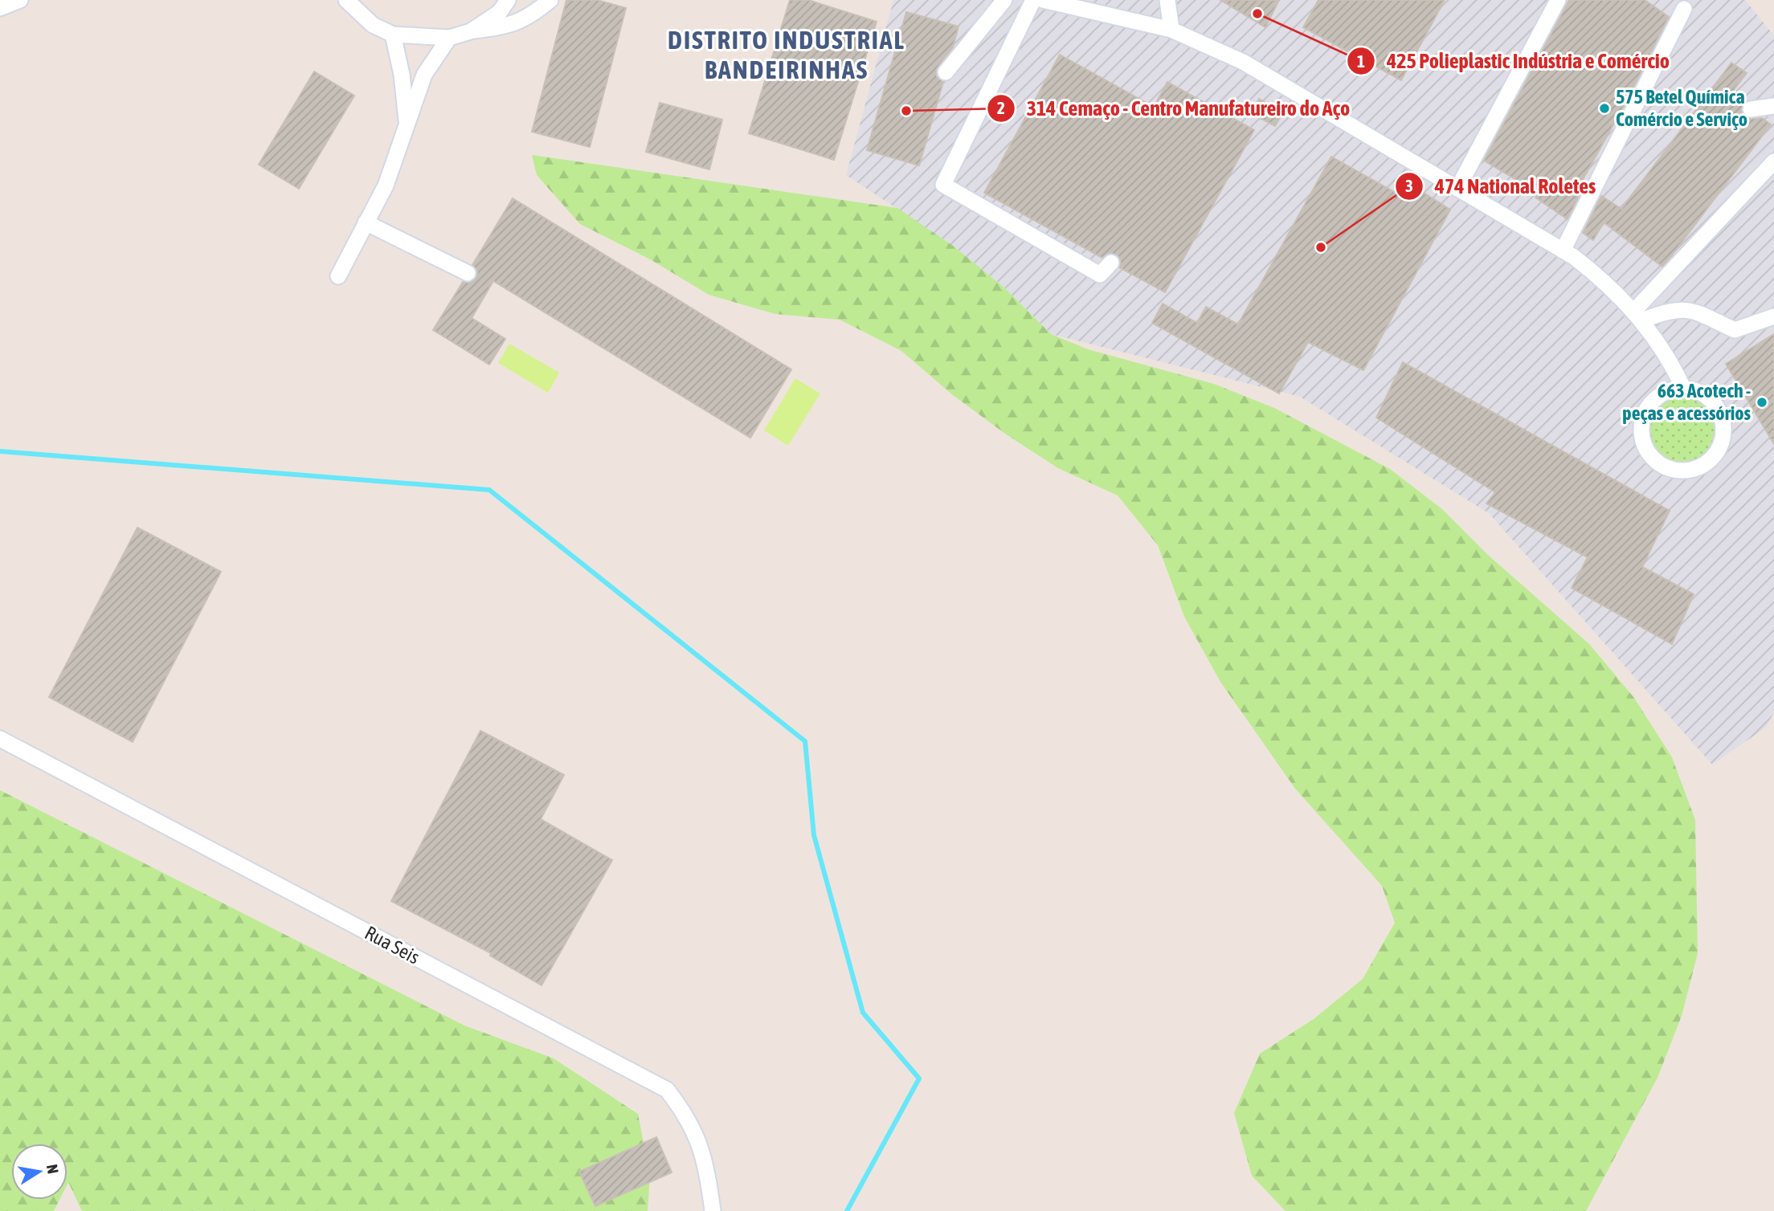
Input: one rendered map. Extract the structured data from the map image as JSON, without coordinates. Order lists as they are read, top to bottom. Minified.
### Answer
{"streets":{"street":["Rua Seis"]},"districts":["DISTRITO INDUSTRIAL BANDEIRINHAS"],"places":["425 Polieplastic Indústria e Comércio","575 Betel Química Comércio e Serviço","314 Cemaço - Centro Manufatureiro do Aço","474 National Roletes","663 Acotech - peças e acessórios"],"north":"right"}
